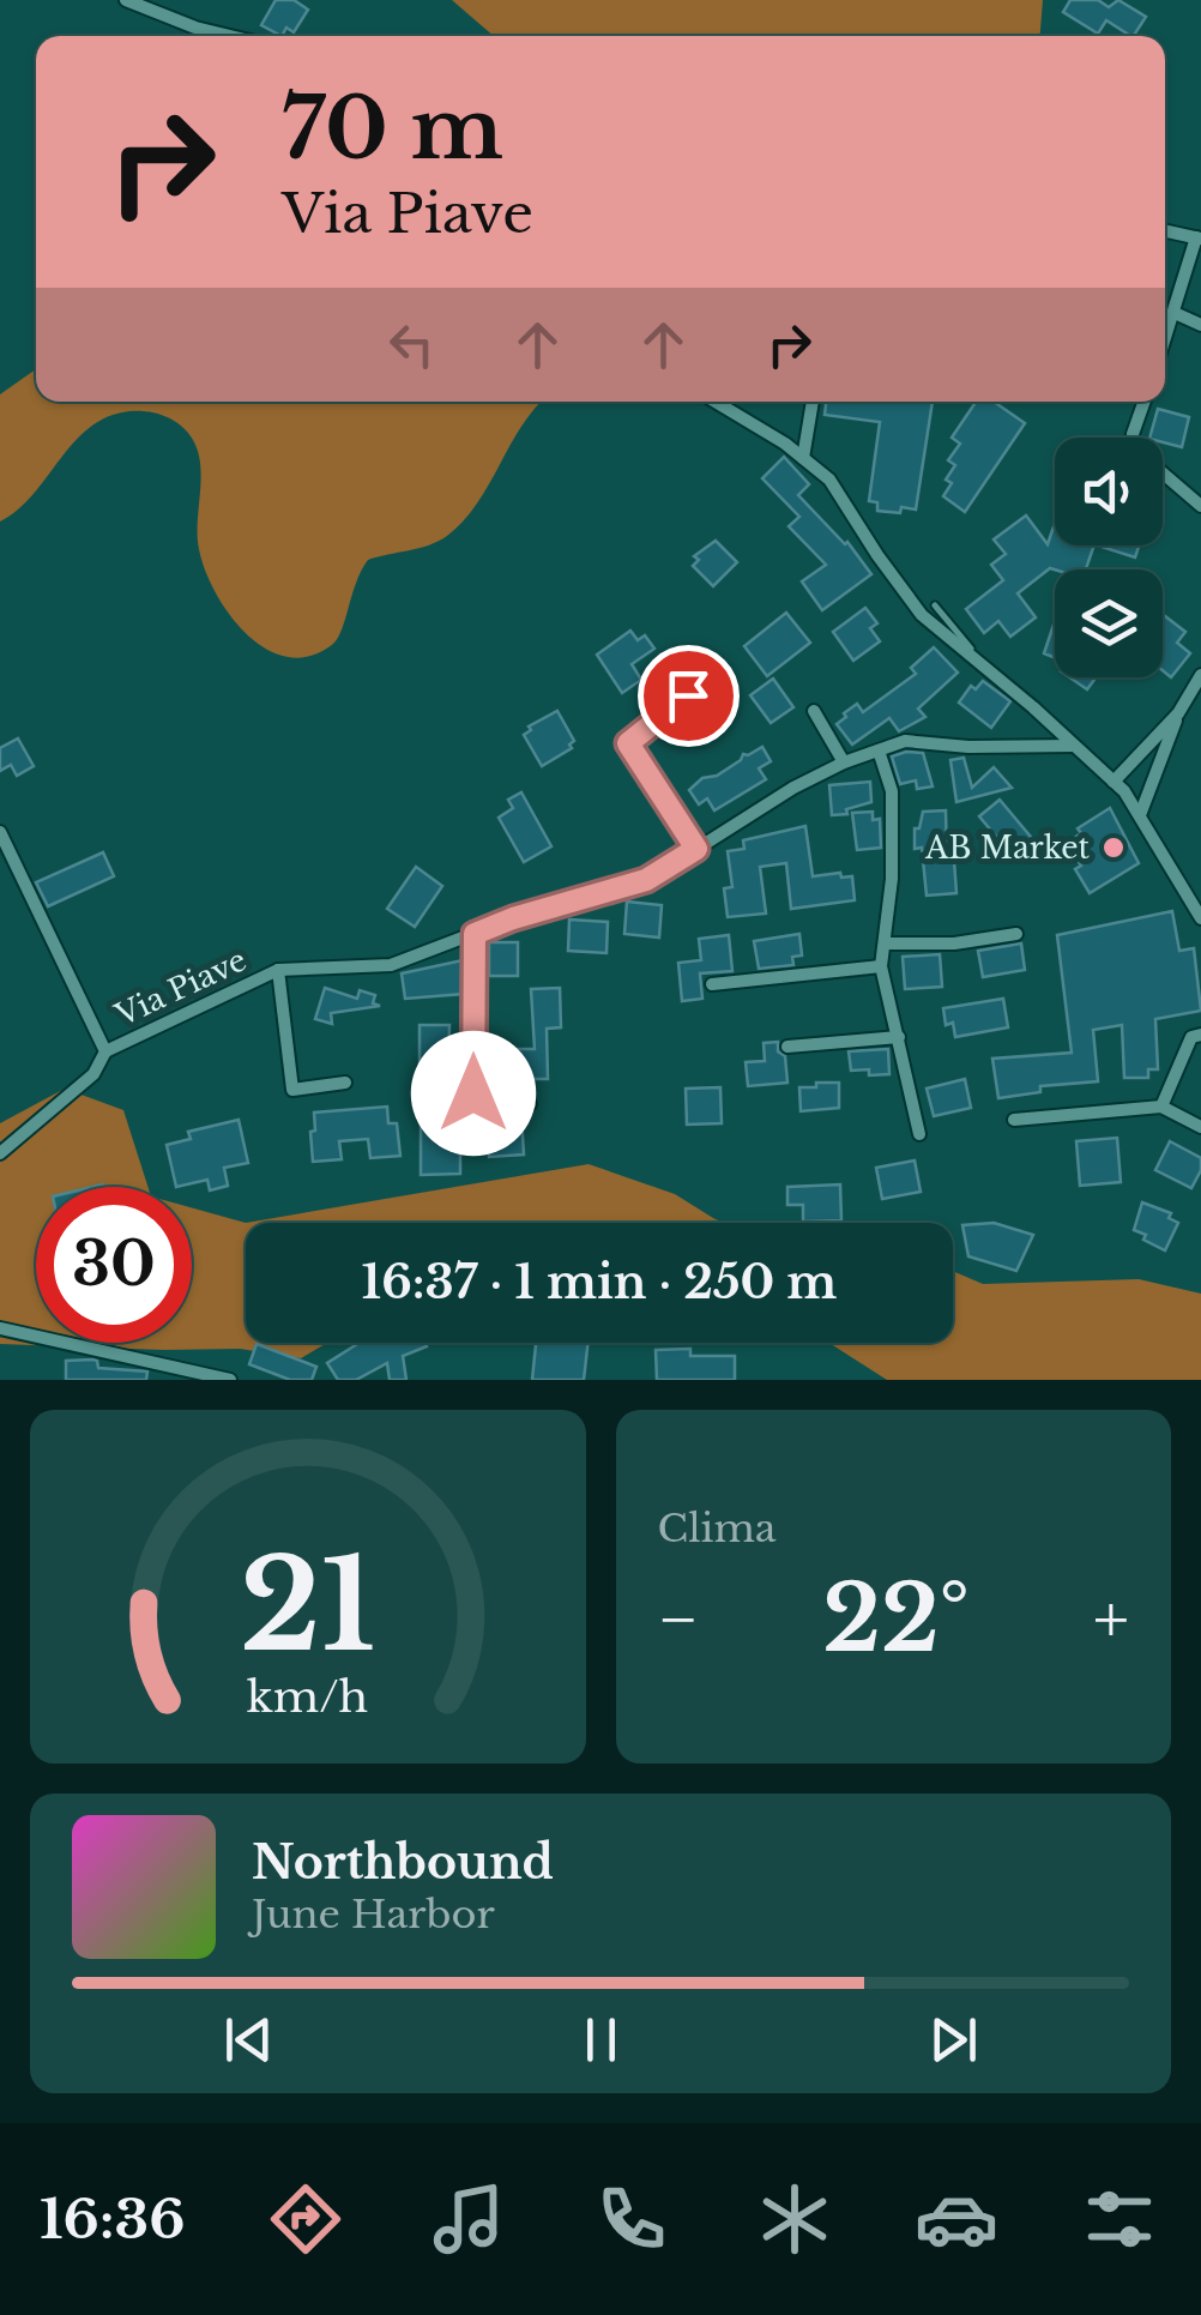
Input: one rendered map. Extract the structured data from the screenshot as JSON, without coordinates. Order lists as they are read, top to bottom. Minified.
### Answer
{"streets":{"street":["Via Piave"]},"places":["AB Market"],"page":{"turn":["70 m","Via Piave"],"limit":"30","trip":"16:37 · 1 min · 250 m","tile":"Clima","heat":["−","22°","+"],"song":["Northbound","June Harbor"],"tabs":"16:36","gauge":["21","km/h"]}}
